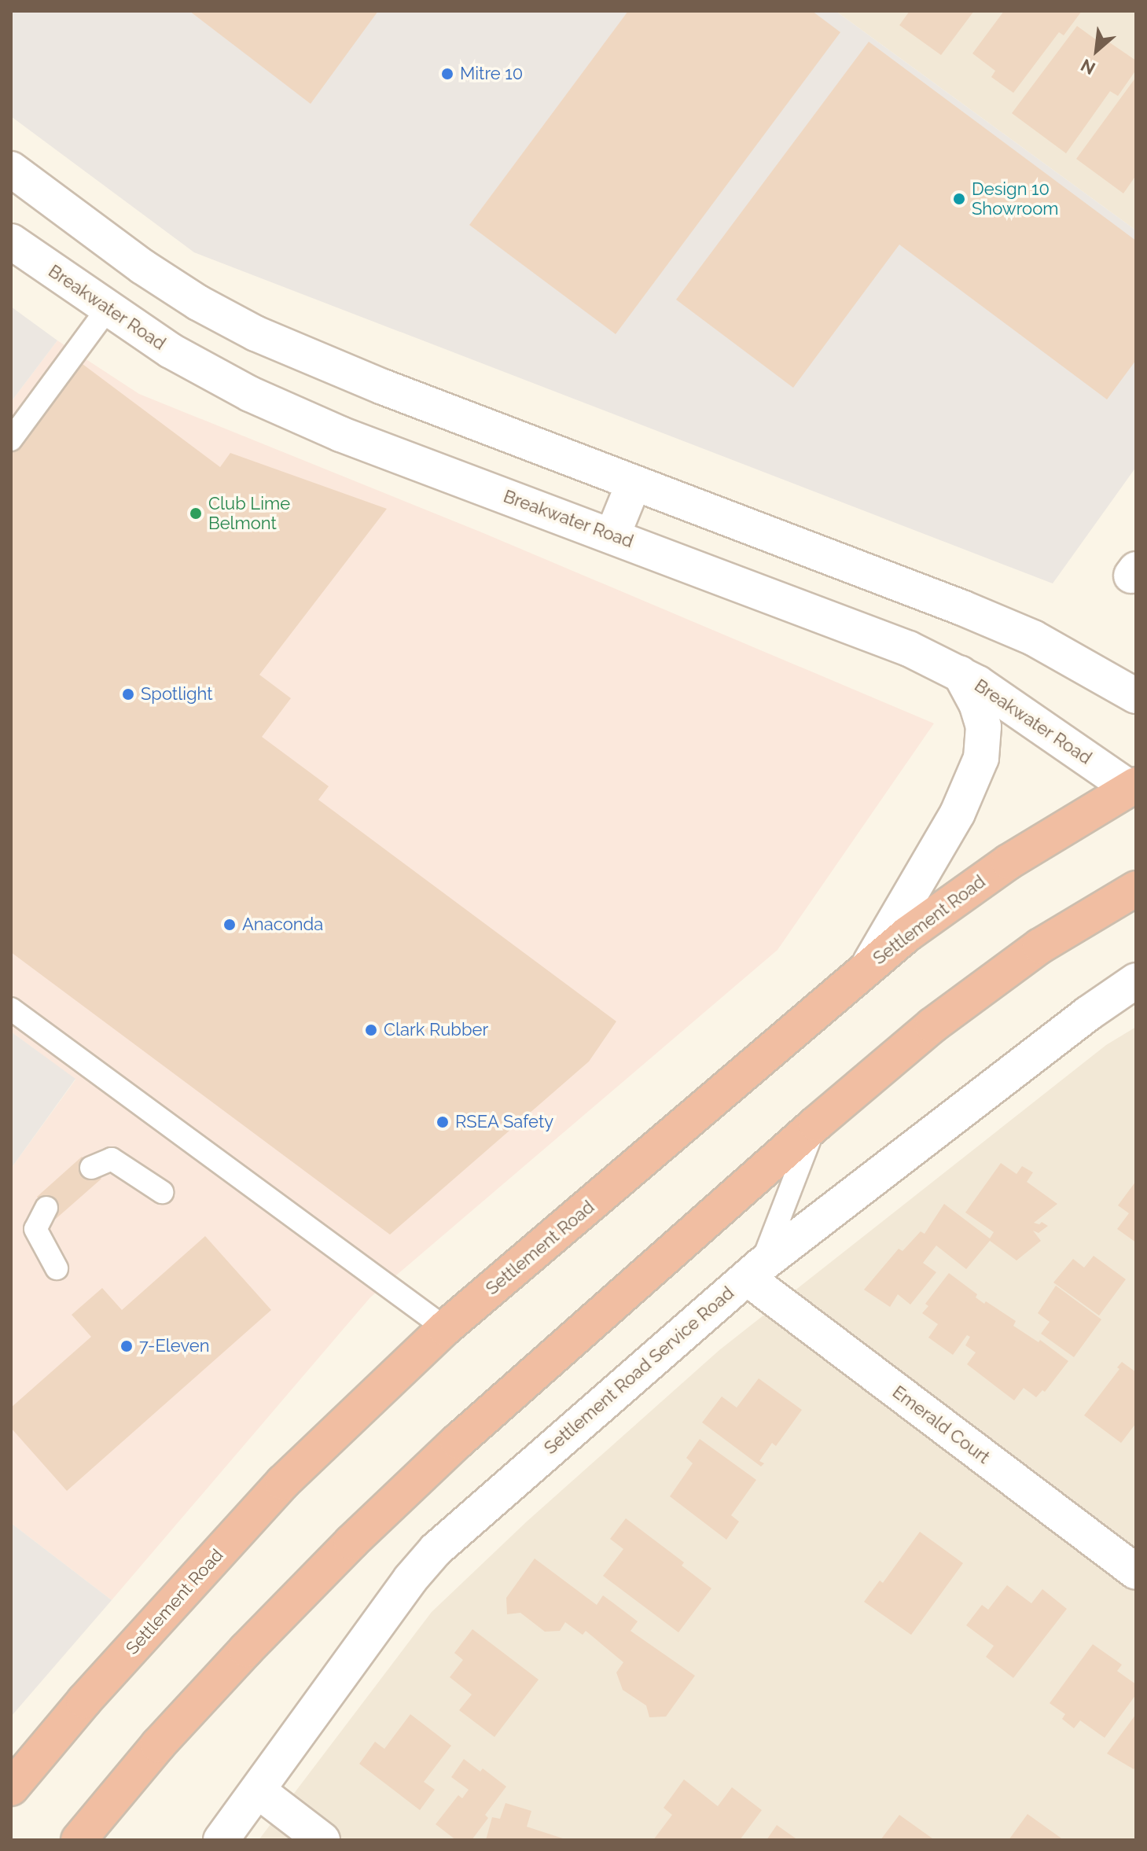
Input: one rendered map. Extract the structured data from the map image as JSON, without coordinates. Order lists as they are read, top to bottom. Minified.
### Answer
{"streets":{"highway":["Settlement Road"],"main road":["Breakwater Road","Settlement Road Service Road","Emerald Court"]},"crossings":[["Breakwater Road","Settlement Road"],["Settlement Road Service Road","Emerald Court"]],"places":["Mitre 10","Design 10 Showroom","Club Lime Belmont","Spotlight","Anaconda","Clark Rubber","RSEA Safety","7-Eleven"],"north":"bottom left"}
